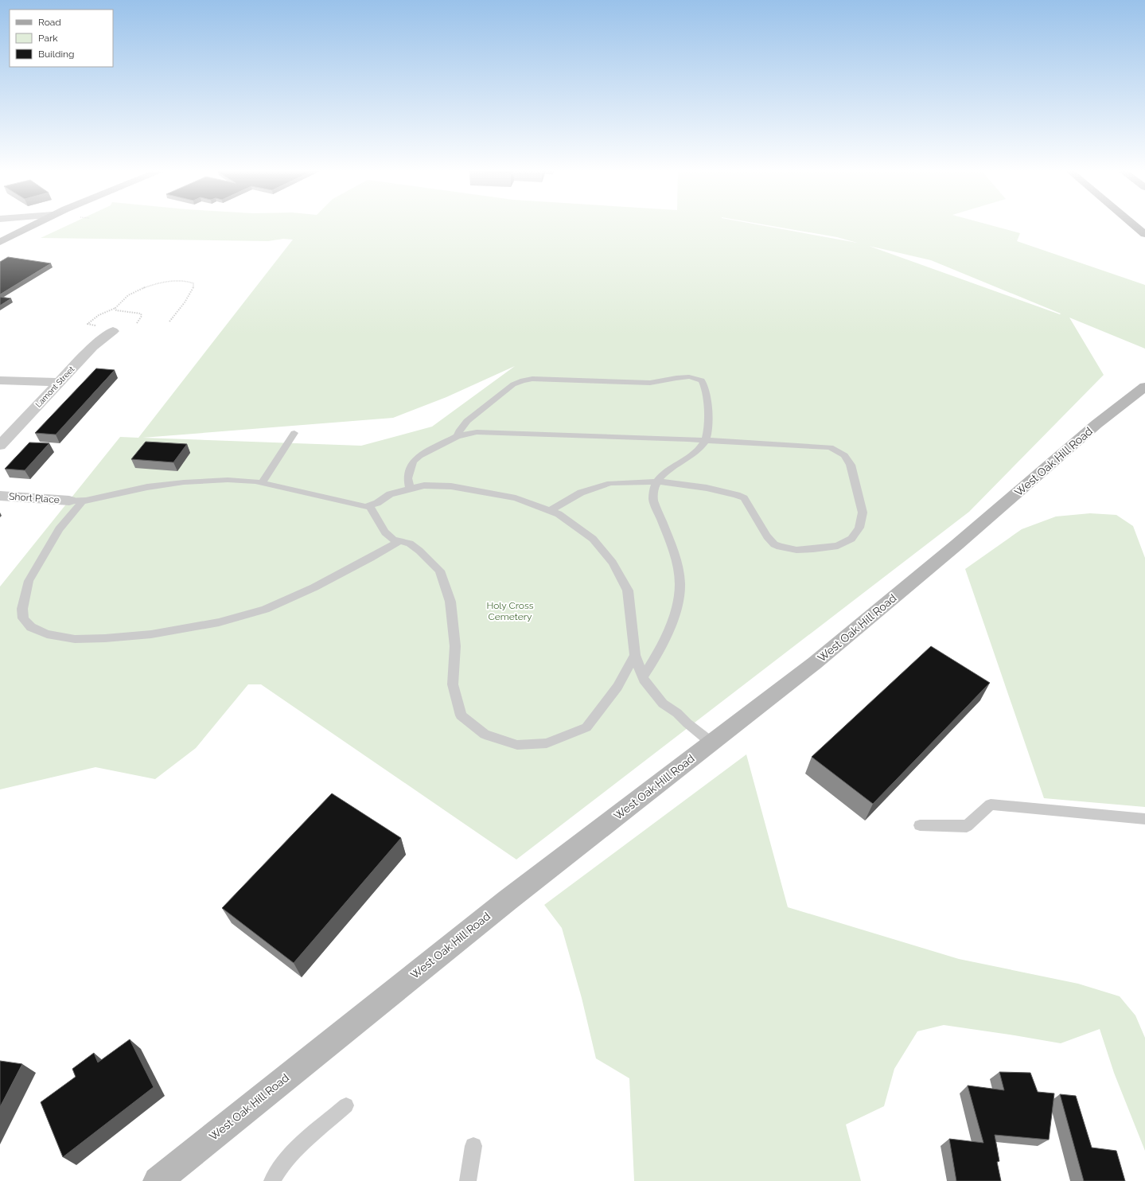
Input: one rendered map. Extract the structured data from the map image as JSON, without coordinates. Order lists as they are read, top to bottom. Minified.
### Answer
{"streets":{"main road":["West Oak Hill Road"],"street":["Lamont Street","Short Place"]},"parks":["Holy Cross Cemetery"],"legend":["Road","Park","Building"]}
